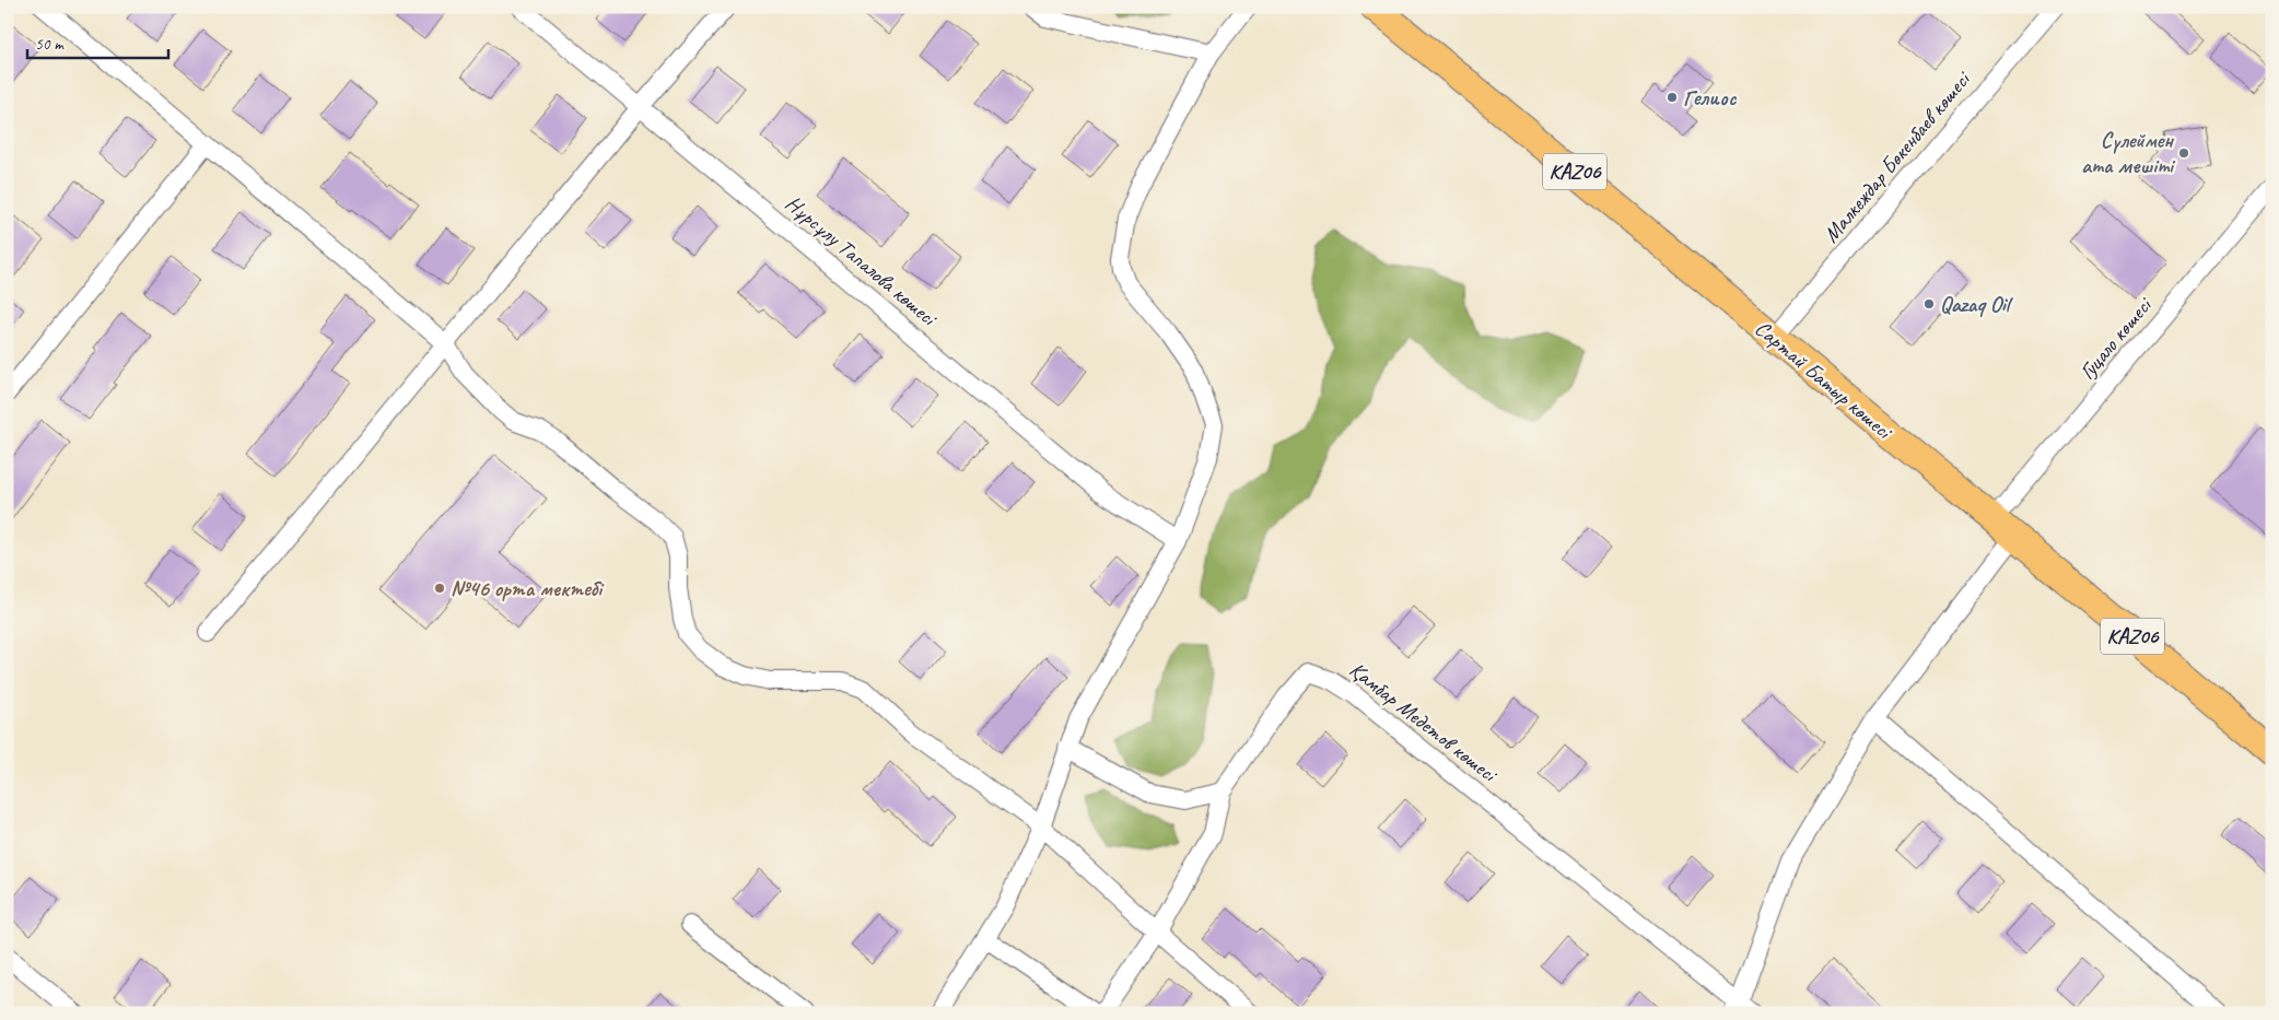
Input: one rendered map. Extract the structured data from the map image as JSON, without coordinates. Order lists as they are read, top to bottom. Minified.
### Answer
{"streets":{"highway":["KАZ06","Сартай Батыр көшесі"],"street":["Малкеждар Бөкенбаев көшесі","Нұрсұлу Тапалова көшесі","Гуцало көшесі","Қамбар Медетов көшесі"]},"crossings":[["Малкеждар Бөкенбаев көшесі","Сартай Батыр көшесі"],["Гуцало көшесі","Сартай Батыр көшесі"]],"places":["Гелиос","Сүлеймен ата мешіті","Qazaq Oil","№46 орта мектебі"],"scale_bar":"50 m"}
